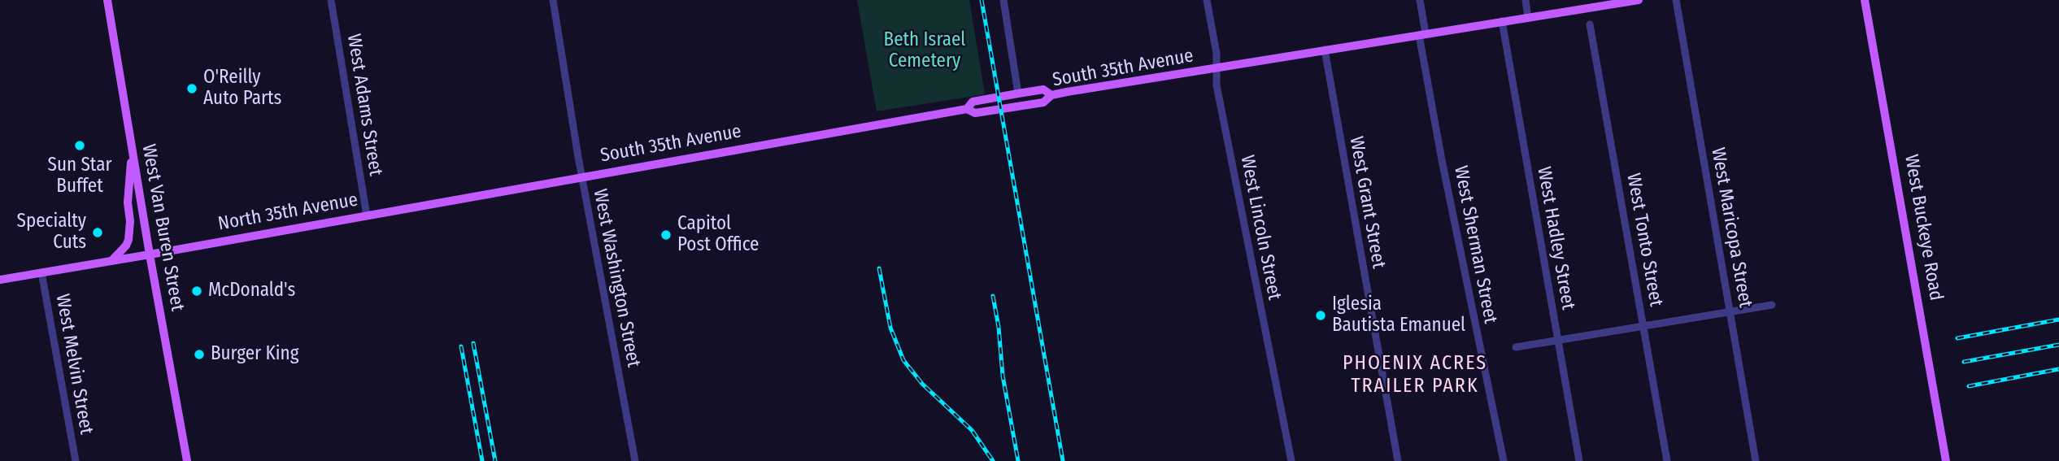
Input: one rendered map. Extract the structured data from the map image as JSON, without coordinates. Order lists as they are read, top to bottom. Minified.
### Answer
{"streets":{"main road":["South 35th Avenue","North 35th Avenue","West Van Buren Street","West Buckeye Road"],"street":["West Adams Street","West Grant Street","West Lincoln Street","West Maricopa Street","West Hadley Street","West Tonto Street","West Sherman Street","West Washington Street","West Melvin Street"]},"crossings":[["South 35th Avenue","West Grant Street"],["South 35th Avenue","North 35th Avenue"],["South 35th Avenue","West Lincoln Street"],["South 35th Avenue","West Hadley Street"],["South 35th Avenue","West Sherman Street"],["South 35th Avenue","West Washington Street"],["West Adams Street","North 35th Avenue"],["North 35th Avenue","West Van Buren Street"],["North 35th Avenue","West Washington Street"],["North 35th Avenue","West Melvin Street"]],"districts":["PHOENIX ACRES TRAILER PARK"],"parks":["Beth Israel Cemetery"],"places":["O'Reilly Auto Parts","Sun Star Buffet","Specialty Cuts","Capitol Post Office","McDonald's","Iglesia Bautista Emanuel","Burger King"]}
